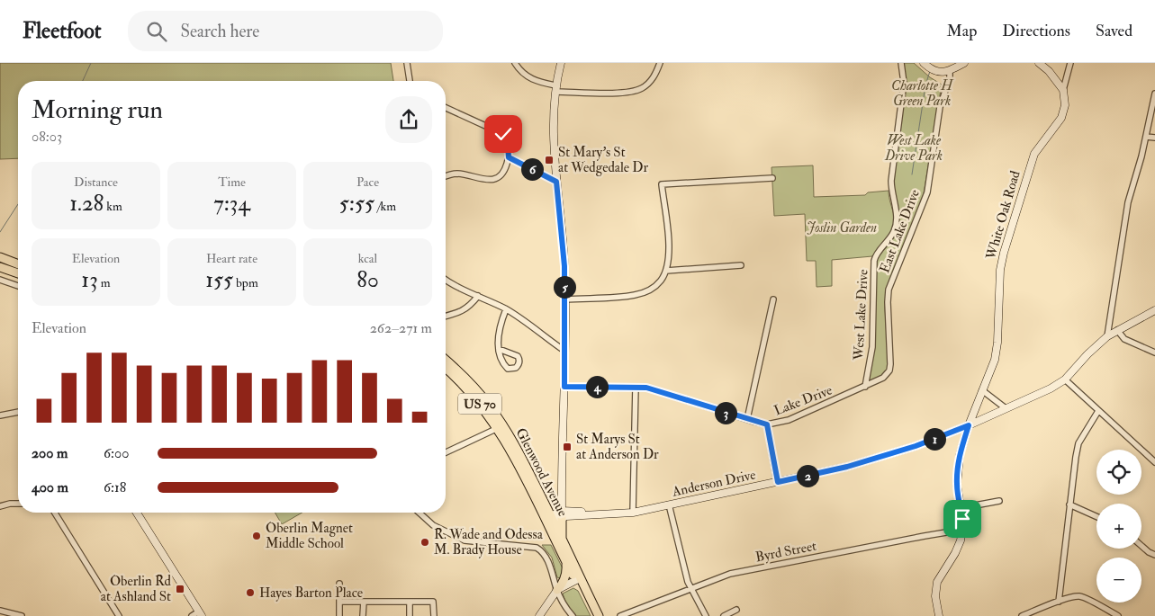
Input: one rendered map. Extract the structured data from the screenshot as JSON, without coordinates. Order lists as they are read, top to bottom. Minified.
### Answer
{"streets":{"main road":["US 70","Glenwood Avenue"],"street":["White Oak Road","East Lake Drive","West Lake Drive","Lake Drive","Anderson Drive","Byrd Street"]},"crossings":[["White Oak Road","Anderson Drive"],["White Oak Road","Byrd Street"],["East Lake Drive","West Lake Drive"],["East Lake Drive","Lake Drive"],["West Lake Drive","Lake Drive"]],"parks":["Charlotte H Green Park","West Lake Drive Park","Joslin Garden"],"places":{"transit":["St Mary's St at Wedgedale Dr","St Marys St at Anderson Dr","Oberlin Rd at Ashland St"],"other":["Oberlin Magnet Middle School","R. Wade and Odessa M. Brady House","Hayes Barton Place"]},"page":{"header":"Fleetfoot","search":"Search here","nav":["Map","Directions","Saved"],"heading":["Morning run","08:03"],"stats":[["Distance","1.28 km"],["Time","7:34"],["Pace","5:55 /km"],["Elevation","13 m"],["Heart rate","155 bpm"],["kcal","80"]],"pins":["6","5","4","3","1","2"],"chart":["Elevation","262–271 m"],"list":[{"name":"200 m","note":"6:00"},{"name":"400 m","note":"6:18"}],"map_buttons":["+","−"]}}
